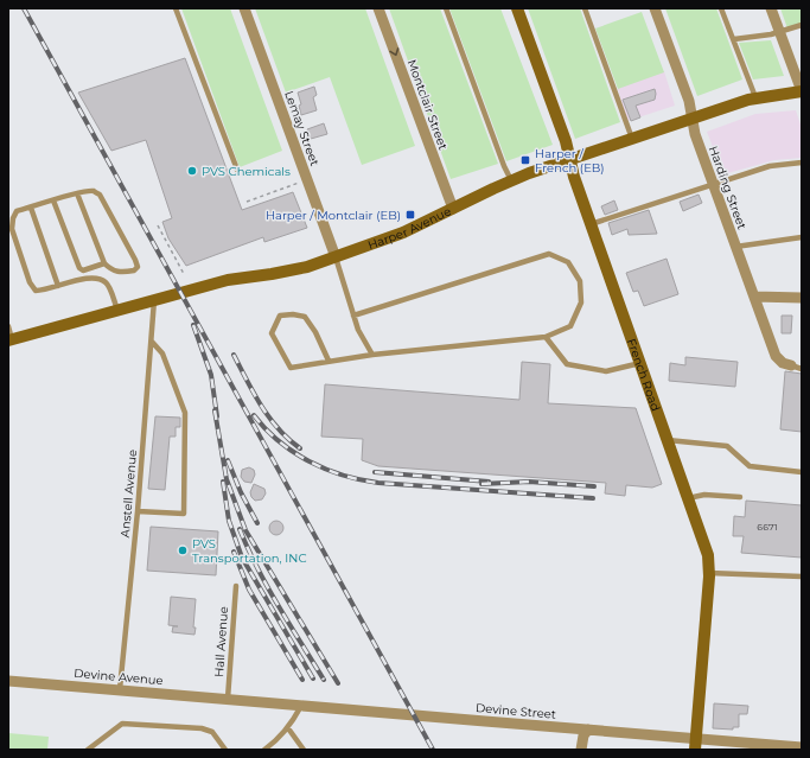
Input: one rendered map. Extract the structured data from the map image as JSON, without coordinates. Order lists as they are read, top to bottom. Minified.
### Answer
{"streets":{"main road":["Harper Avenue","French Road"],"street":["Montclair Street","Lemay Street","Harding Street","Devine Avenue","Devine Street"],"lane":["Anstell Avenue","Hall Avenue"]},"crossings":[["Montclair Street","Harper Avenue"],["Lemay Street","Harper Avenue"],["Harding Street","Harper Avenue"],["Harper Avenue","French Road"],["Harper Avenue","Anstell Avenue"],["French Road","Devine Street"],["Anstell Avenue","Devine Avenue"],["Hall Avenue","Devine Avenue"],["Hall Avenue","Devine Street"],["Devine Avenue","Devine Street"]],"one_way":["Montclair Street"],"places":{"transit":["Harper / French (EB)","Harper / Montclair (EB)"],"other":["PVS Chemicals","PVS Transportation, INC"]},"house_numbers":["6671"]}
